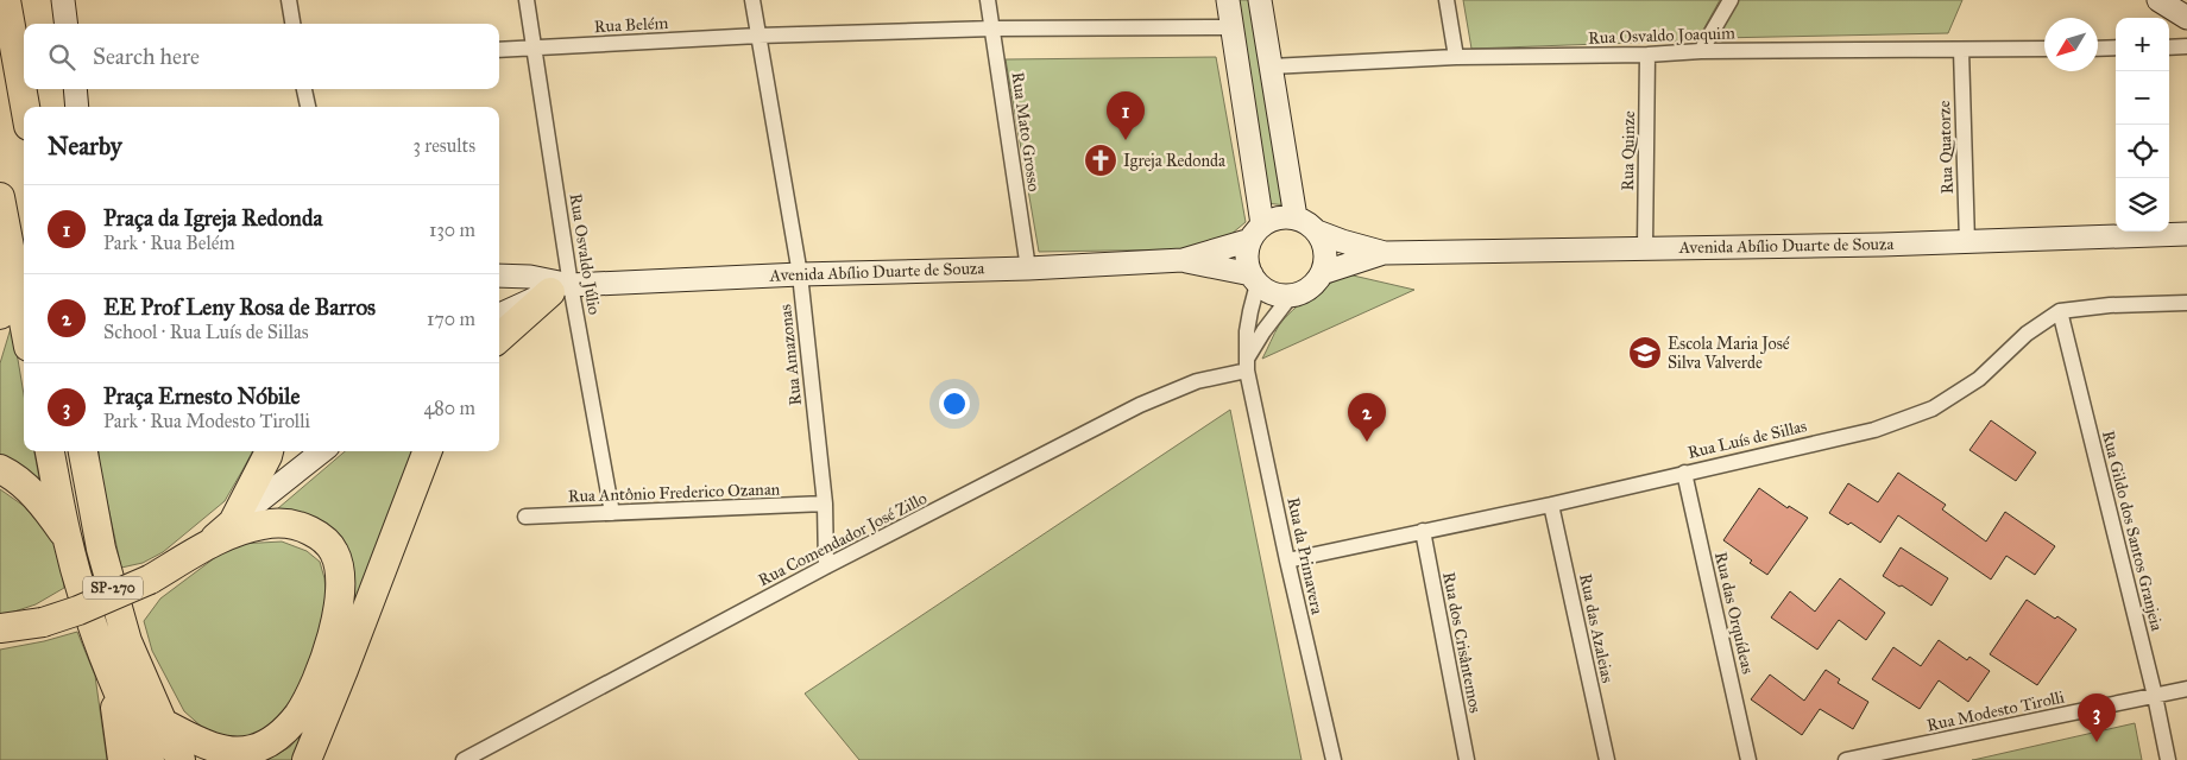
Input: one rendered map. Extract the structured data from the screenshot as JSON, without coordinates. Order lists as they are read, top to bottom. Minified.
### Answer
{"streets":{"highway":["SP-270"],"main road":["Avenida Abílio Duarte de Souza"],"street":["Rua Belém","Rua Osvaldo Joaquim","Rua Mato Grosso","Rua Quatorze","Rua Quinze","Rua Osvaldo Júlio","Rua Amazonas","Rua Luís de Sillas","Rua Antônio Frederico Ozanan","Rua Gildo dos Santos Granjeia","Rua Comendador José Zillo","Rua da Primavera","Rua das Orquídeas","Rua das Azaleias","Rua dos Crisântemos","Rua Modesto Tirolli"]},"crossings":[["Rua Belém","Rua Mato Grosso"],["Rua Belém","Rua Osvaldo Júlio"],["Rua Belém","Rua Amazonas"],["Rua Osvaldo Joaquim","Rua Quatorze"],["Rua Osvaldo Joaquim","Rua Quinze"],["Rua Mato Grosso","Avenida Abílio Duarte de Souza"],["Rua Quatorze","Avenida Abílio Duarte de Souza"],["Rua Quinze","Avenida Abílio Duarte de Souza"],["Avenida Abílio Duarte de Souza","Rua Osvaldo Júlio"],["Avenida Abílio Duarte de Souza","Rua Amazonas"],["Avenida Abílio Duarte de Souza","Rua da Primavera"],["Rua Osvaldo Júlio","Rua Antônio Frederico Ozanan"],["Rua Amazonas","Rua Antônio Frederico Ozanan"],["Rua Amazonas","Rua Comendador José Zillo"],["Rua Luís de Sillas","Rua Gildo dos Santos Granjeia"],["Rua Luís de Sillas","Rua da Primavera"],["Rua Luís de Sillas","Rua das Orquídeas"],["Rua Luís de Sillas","Rua das Azaleias"],["Rua Luís de Sillas","Rua dos Crisântemos"],["Rua Gildo dos Santos Granjeia","Rua Modesto Tirolli"],["Rua Comendador José Zillo","Rua da Primavera"]],"places":{"church":["Igreja Redonda"],"school or university":["Escola Maria José Silva Valverde"]},"north":"bottom left","page":{"map_buttons":["+","−"],"search":"Search here","pins":["1","2","3"],"heading":["Nearby","3 results"],"list":[{"mark":"1","name":"Praça da Igreja Redonda","note":"Park · Rua Belém","value":"130 m"},{"mark":"2","name":"EE Prof Leny Rosa de Barros","note":"School · Rua Luís de Sillas","value":"170 m"},{"mark":"3","name":"Praça Ernesto Nóbile","note":"Park · Rua Modesto Tirolli","value":"480 m"}]}}
